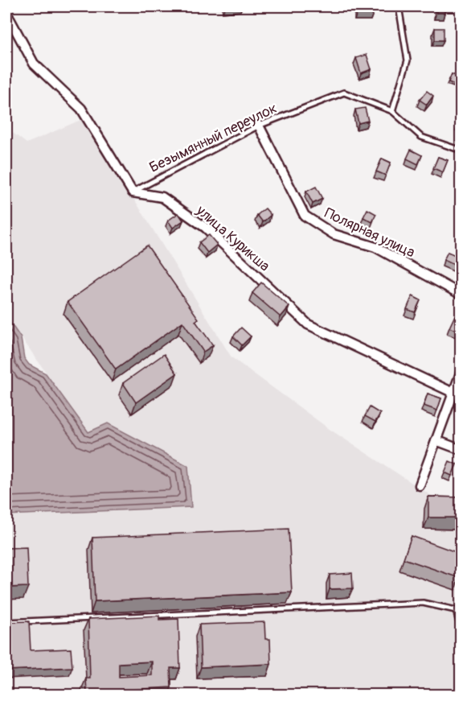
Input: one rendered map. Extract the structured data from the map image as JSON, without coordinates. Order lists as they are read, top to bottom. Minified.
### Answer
{"streets":{"street":["Полярная улица","улица Курикша"],"lane":["Безымянный переулок"]},"crossings":[["Безымянный переулок","Полярная улица"],["Безымянный переулок","улица Курикша"]]}
